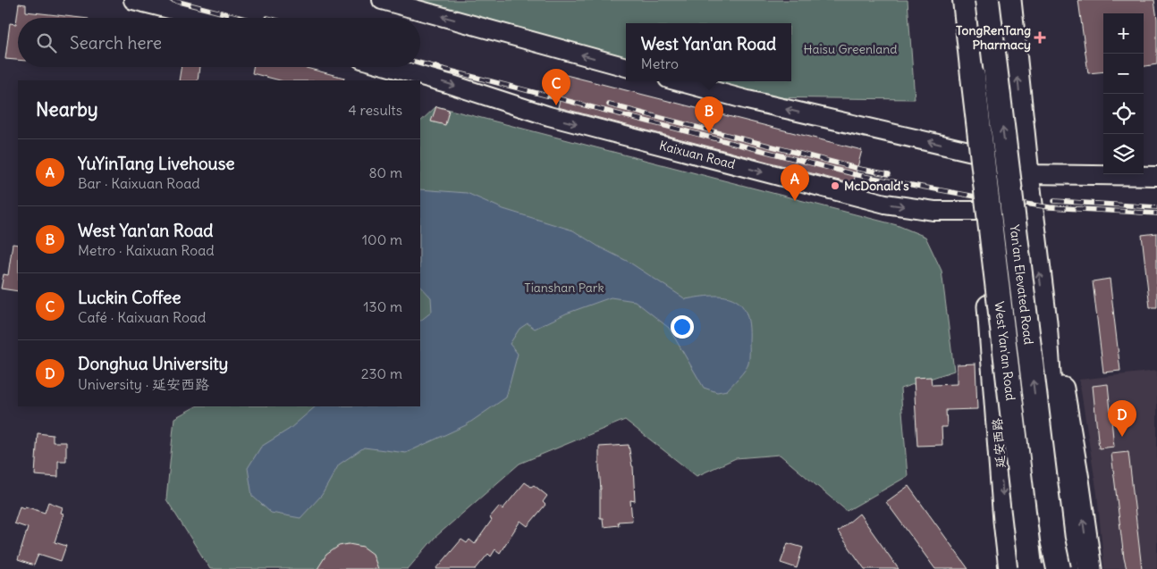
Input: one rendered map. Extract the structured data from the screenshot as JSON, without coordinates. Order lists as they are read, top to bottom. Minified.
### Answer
{"streets":{"highway":["Yan'an Elevated Road"],"main road":["West Yan'an Road","延安西路"],"street":["Kaixuan Road"]},"crossings":[["Kaixuan Road","West Yan'an Road"],["Yan'an Elevated Road","West Yan'an Road"],["Yan'an Elevated Road","延安西路"],["West Yan'an Road","延安西路"]],"parks":["Haisu Greenland","Tianshan Park"],"places":{"health":["TongRenTang Pharmacy"],"other":["McDonald's"]},"page":{"map_buttons":["+","−"],"search":"Search here","popup":["West Yan'an Road","Metro"],"pins":["C","B","A","D"],"heading":["Nearby","4 results"],"list":[{"mark":"A","name":"YuYinTang Livehouse","note":"Bar · Kaixuan Road","value":"80 m"},{"mark":"B","name":"West Yan'an Road","note":"Metro · Kaixuan Road","value":"100 m"},{"mark":"C","name":"Luckin Coffee","note":"Café · Kaixuan Road","value":"130 m"},{"mark":"D","name":"Donghua University","note":"University · 延安西路","value":"230 m"}]}}
